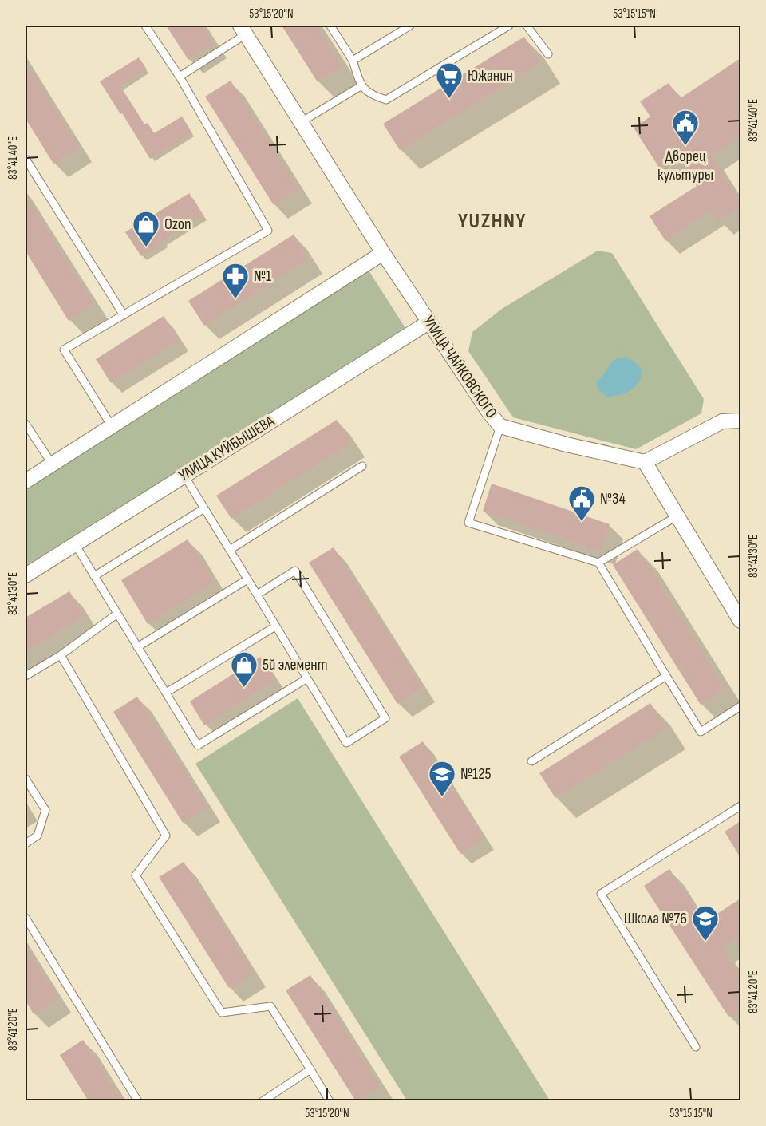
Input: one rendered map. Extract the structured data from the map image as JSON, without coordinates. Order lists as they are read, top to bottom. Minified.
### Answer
{"streets":{"street":["УЛИЦА ЧАЙКОВСКОГО","УЛИЦА КУЙБЫШЕВА"]},"crossings":[["УЛИЦА ЧАЙКОВСКОГО","УЛИЦА КУЙБЫШЕВА"]],"districts":["YUZHNY"],"places":{"supermarket":["Южанин"],"public building":["Дворец культуры","№34"],"shop":["Ozon","5й элемент"],"pharmacy":["№1"],"school or university":["№125","Школа №76"]},"coordinates":["53°15'20\"N","53°15'15\"N","83°41'40\"E","83°41'30\"E","83°41'20\"E"]}
